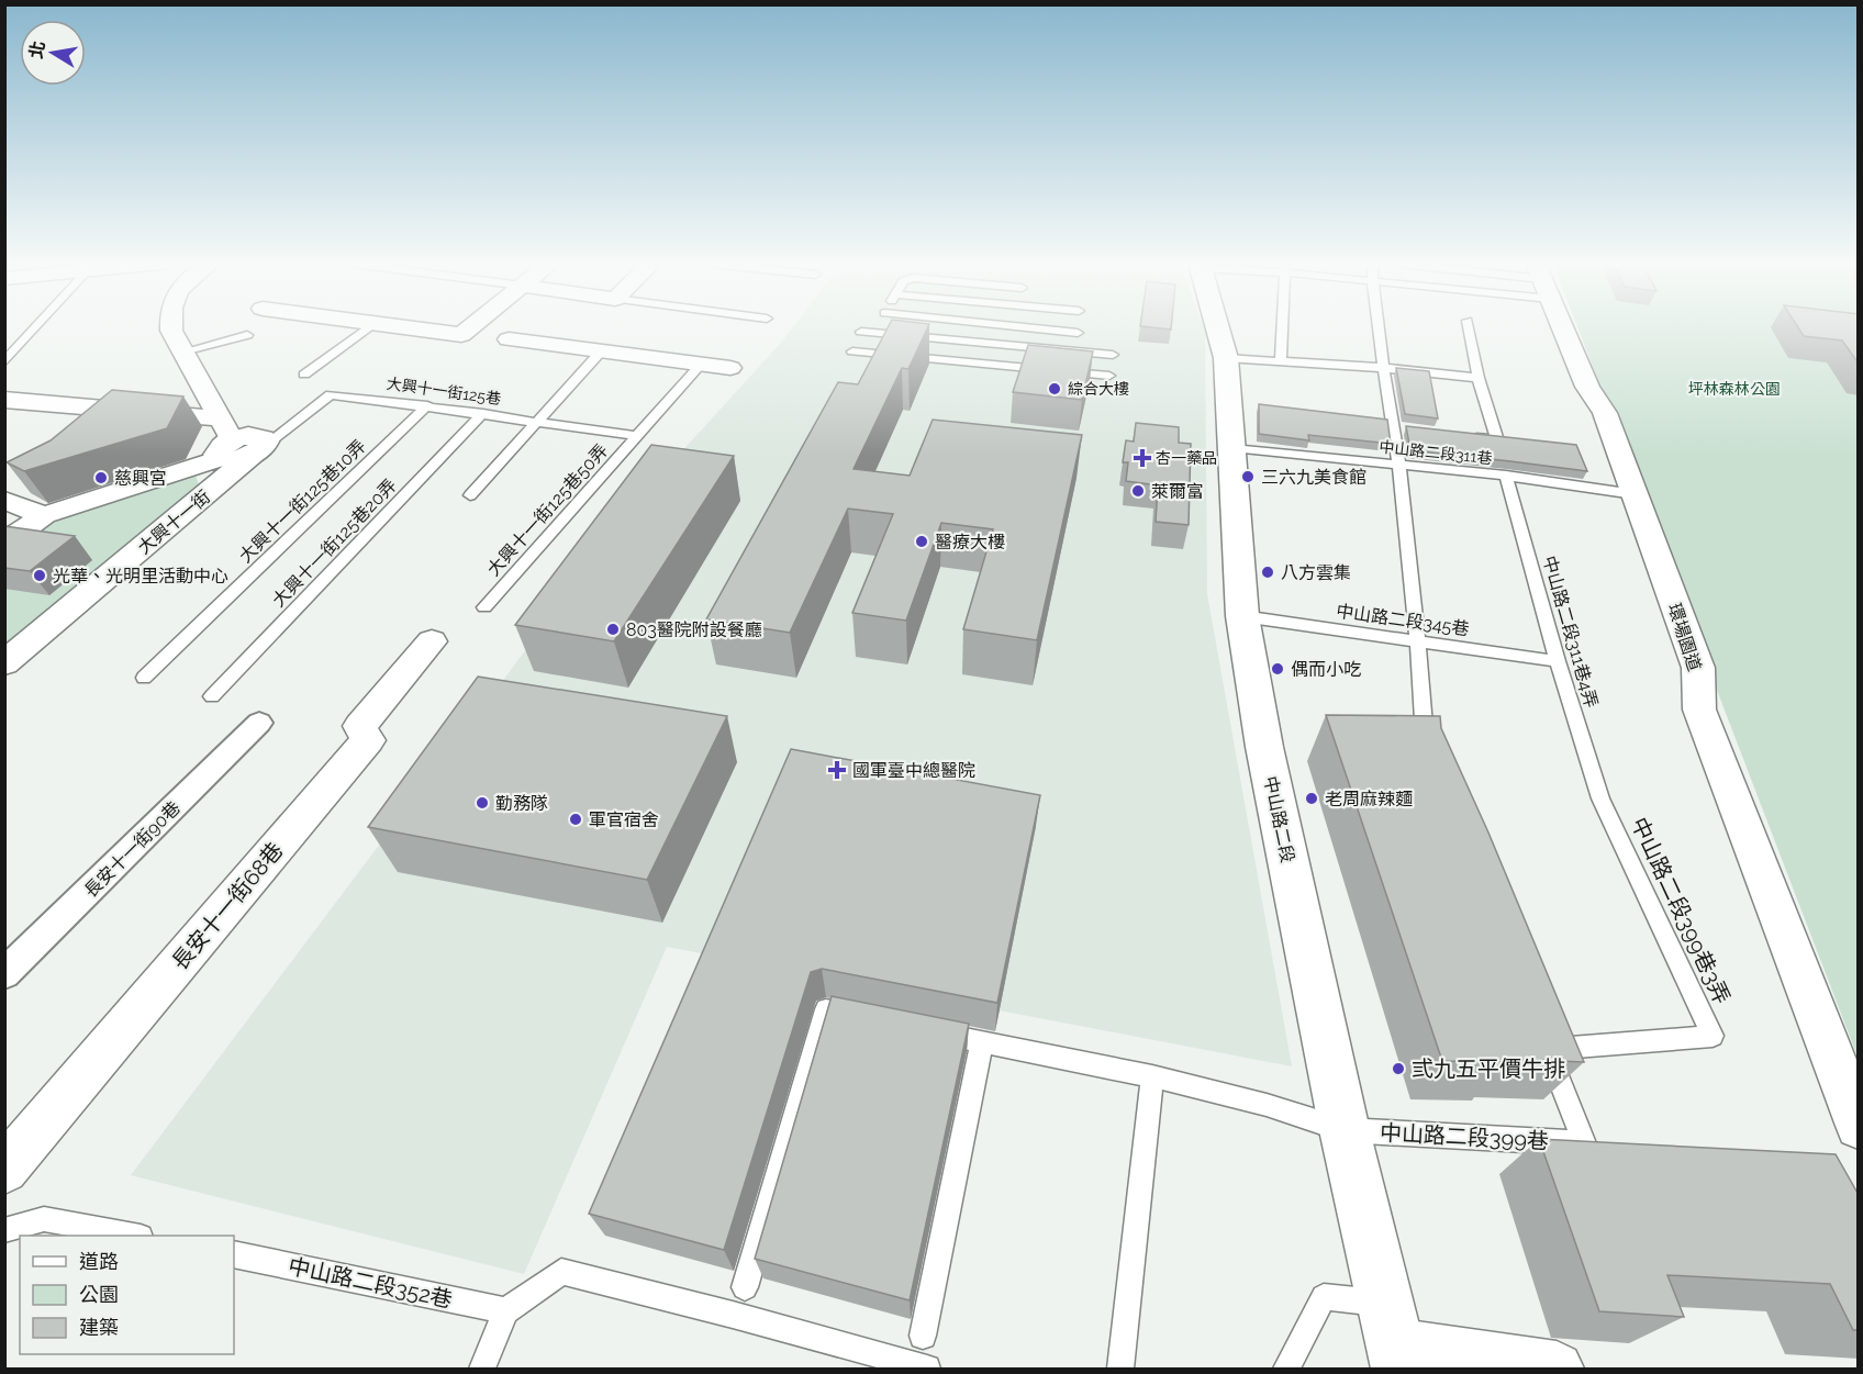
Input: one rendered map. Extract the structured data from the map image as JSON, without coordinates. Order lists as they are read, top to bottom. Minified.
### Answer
{"streets":{"street":["大興十一街","環場園道","中山路二段","長安十一街90巷","長安十一街68巷"],"lane":["大興十一街125巷","中山路二段311巷","大興十一街125巷10弄","大興十一街125巷50弄","大興十一街125巷20弄","中山路二段345巷","中山路二段311巷4弄","中山路二段399巷3弄","中山路二段399巷","中山路二段352巷"]},"crossings":[["大興十一街125巷","大興十一街125巷10弄"],["大興十一街125巷","大興十一街125巷50弄"],["大興十一街125巷","大興十一街"],["大興十一街125巷","大興十一街125巷20弄"],["中山路二段311巷","中山路二段311巷4弄"],["中山路二段311巷","環場園道"],["中山路二段311巷","中山路二段"],["中山路二段345巷","中山路二段311巷4弄"],["中山路二段345巷","中山路二段"],["中山路二段311巷4弄","中山路二段399巷3弄"],["中山路二段","中山路二段399巷"],["中山路二段399巷3弄","中山路二段399巷"]],"parks":["坪林森林公園"],"places":{"other":["綜合大樓","三六九美食館","慈興宮","萊爾富","醫療大樓","八方雲集","光華、光明里活動中心","803醫院附設餐廳","偶而小吃","老周麻辣麵","勤務隊","軍官宿舍","弎九五平價牛排"],"health":["杏一藥品","國軍臺中總醫院"]},"legend":["道路","公園","建築"],"north":"left"}
